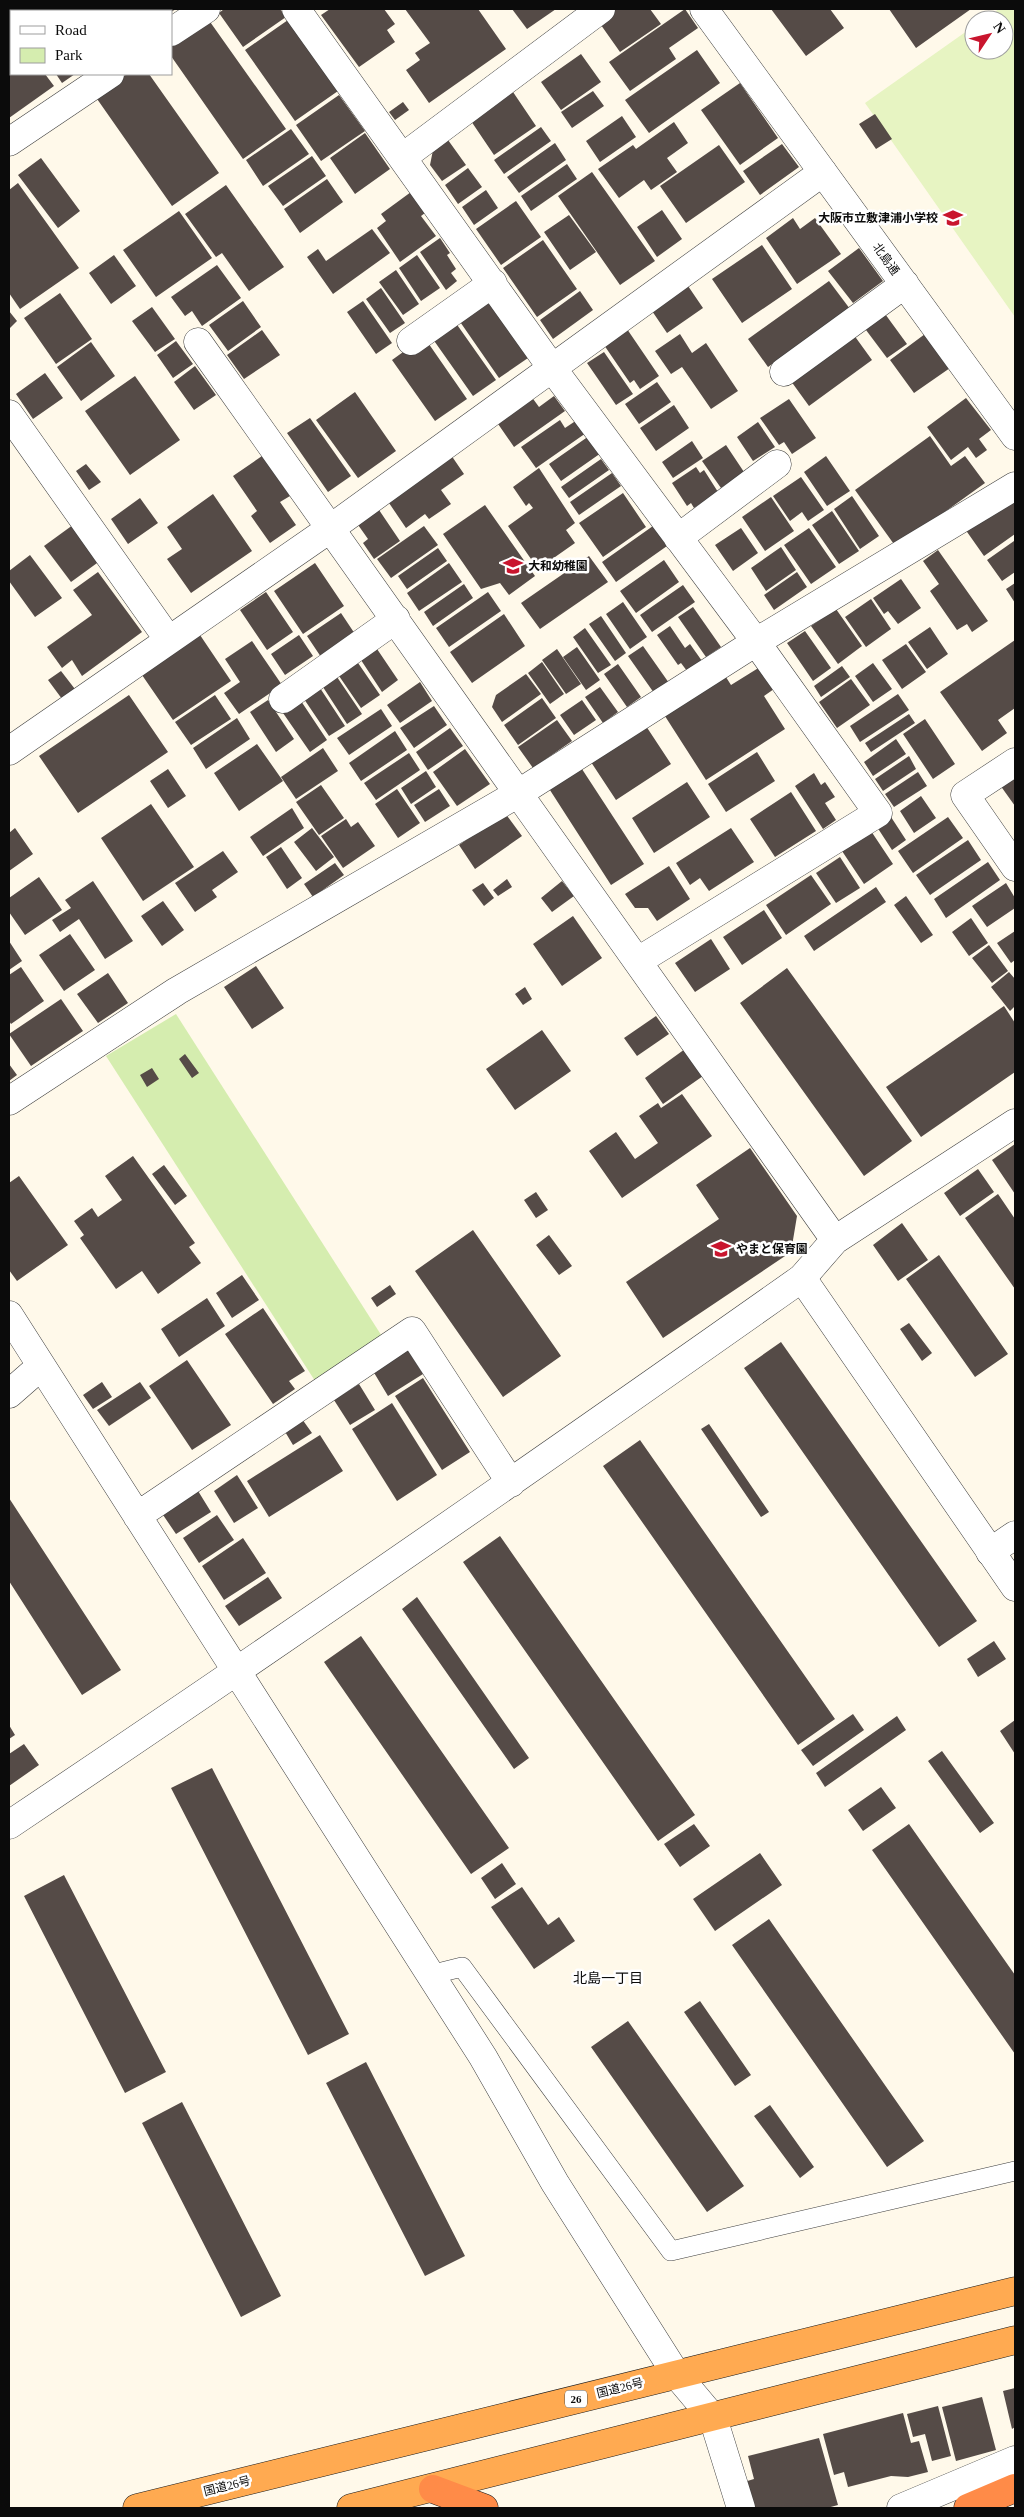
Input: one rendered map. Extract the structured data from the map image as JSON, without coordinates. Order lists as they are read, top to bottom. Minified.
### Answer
{"streets":{"highway":["国道26号","26"],"street":["北島通"]},"districts":["北島一丁目"],"places":{"school or university":["大阪市立敷津浦小学校","大和幼稚園","やまと保育園"]},"legend":["Road","Park"],"north":"top right"}
